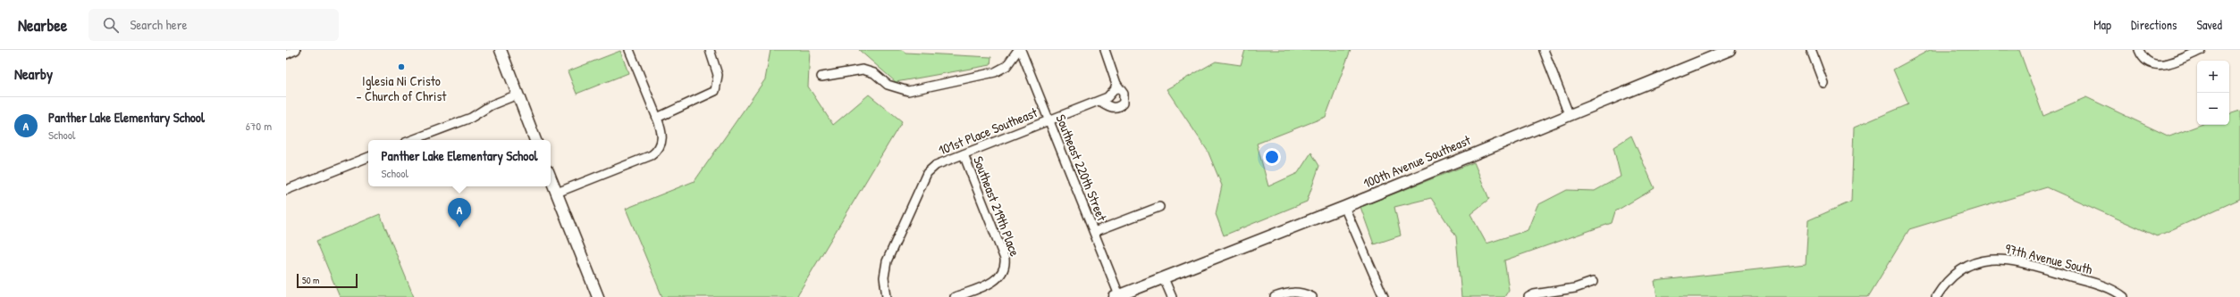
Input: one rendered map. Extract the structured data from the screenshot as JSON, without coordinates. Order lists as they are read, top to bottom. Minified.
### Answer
{"streets":{"street":["101st Place Southeast","100th Avenue Southeast","Southeast 220th Street","Southeast 219th Place","97th Avenue South"]},"crossings":[["101st Place Southeast","Southeast 220th Street"],["101st Place Southeast","Southeast 219th Place"],["100th Avenue Southeast","Southeast 220th Street"]],"places":["Iglesia Ni Cristo - Church of Christ"],"scale_bar":"50 m","page":{"header":"Nearbee","search":"Search here","nav":["Map","Directions","Saved"],"heading":"Nearby","map_buttons":["+","−"],"list":[{"mark":"A","name":"Panther Lake Elementary School","note":"School","value":"670 m"}],"popup":["Panther Lake Elementary School","School"],"pins":"A","scale":"50 m"}}
